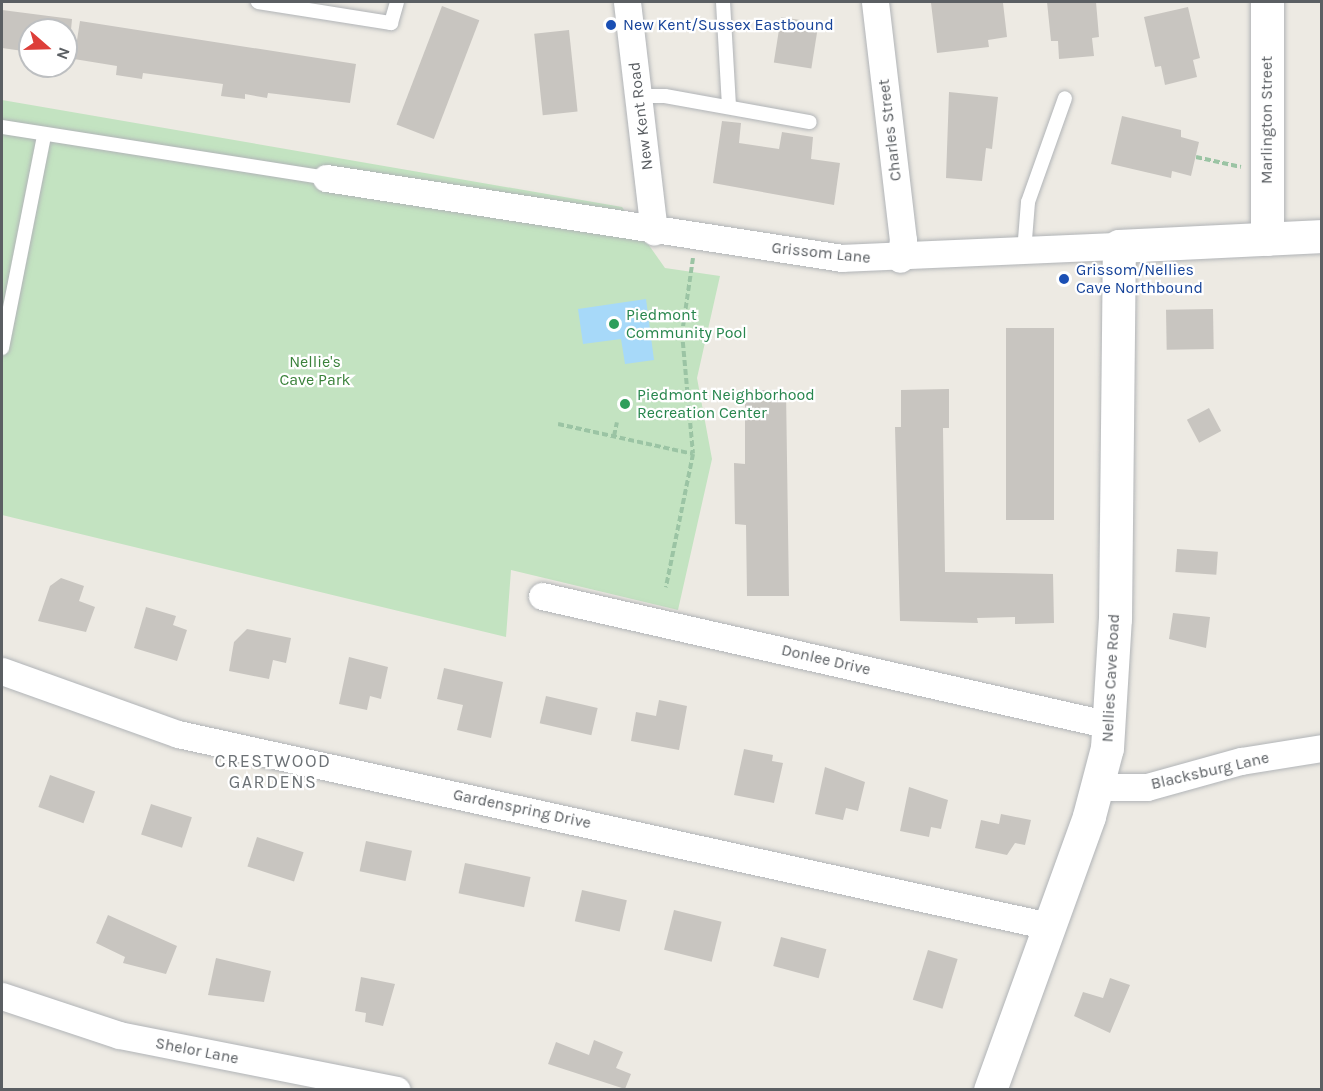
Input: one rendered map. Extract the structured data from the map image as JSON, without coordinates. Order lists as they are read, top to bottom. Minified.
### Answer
{"streets":{"street":["New Kent Road","Marlington Street","Charles Street","Grissom Lane","Donlee Drive","Nellies Cave Road","Blacksburg Lane","Gardenspring Drive","Shelor Lane"]},"crossings":[["New Kent Road","Grissom Lane"],["Marlington Street","Grissom Lane"],["Charles Street","Grissom Lane"],["Grissom Lane","Nellies Cave Road"],["Donlee Drive","Nellies Cave Road"],["Nellies Cave Road","Blacksburg Lane"],["Nellies Cave Road","Gardenspring Drive"]],"districts":["CRESTWOOD GARDENS"],"parks":["Nellie's Cave Park"],"places":["New Kent/Sussex Eastbound","Grissom/Nellies Cave Northbound","Piedmont Community Pool","Piedmont Neighborhood Recreation Center"],"north":"right"}
